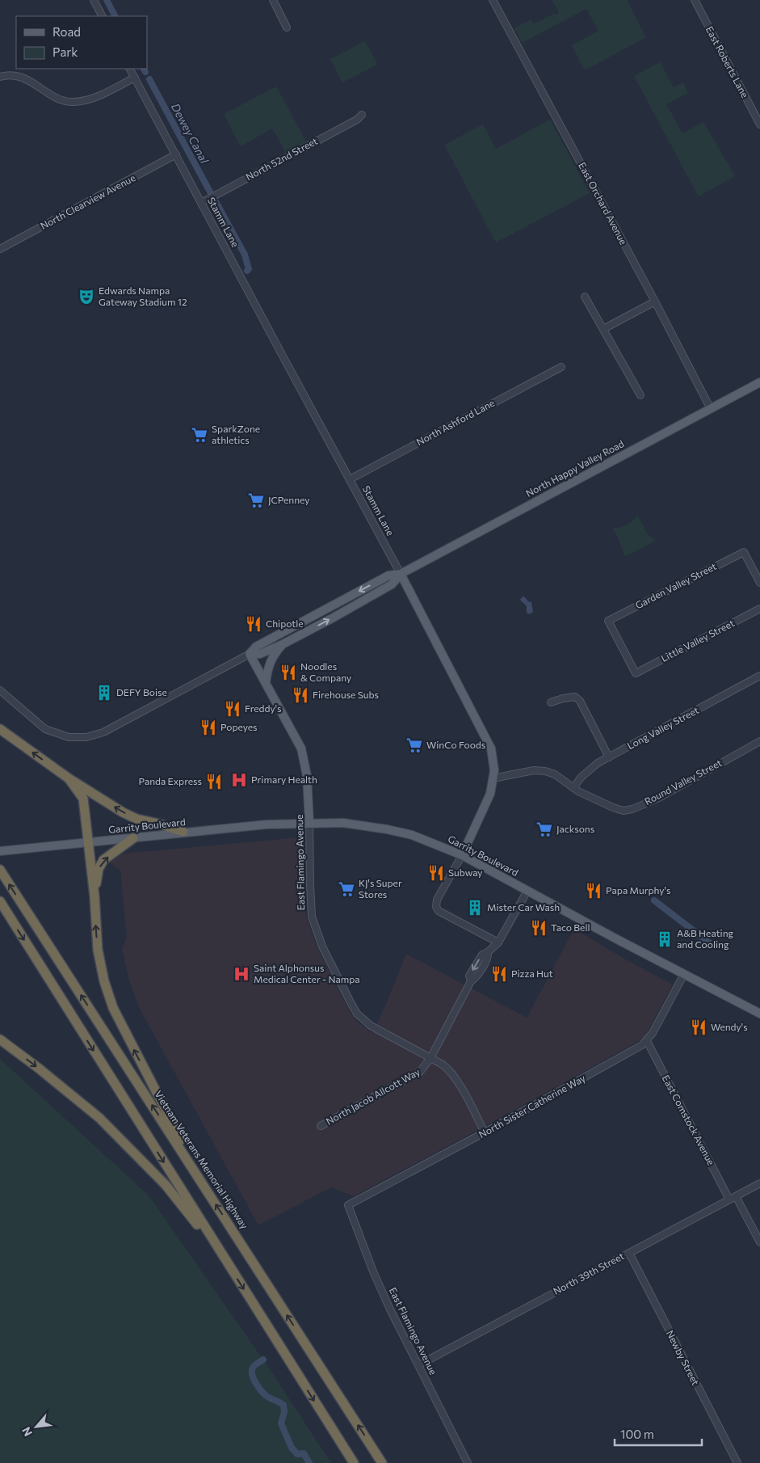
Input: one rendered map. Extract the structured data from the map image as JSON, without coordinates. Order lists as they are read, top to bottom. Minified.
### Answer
{"streets":{"highway":["Vietnam Veterans Memorial Highway"],"main road":["Stamm Lane","North Happy Valley Road","Garrity Boulevard","East Flamingo Avenue"],"street":["East Roberts Lane","North 52nd Street","North Clearview Avenue","East Orchard Avenue","North Ashford Lane","Garden Valley Street","Little Valley Street","Long Valley Street","Round Valley Street","North Jacob Allcott Way","North Sister Catherine Way","East Comstock Avenue","North 39th Street","Newby Street"]},"crossings":[["North 52nd Street","Stamm Lane"],["North Clearview Avenue","Stamm Lane"],["East Orchard Avenue","North Happy Valley Road"],["Stamm Lane","North Ashford Lane"],["Stamm Lane","North Happy Valley Road"],["Stamm Lane","Round Valley Street"],["Stamm Lane","Garrity Boulevard"],["Stamm Lane","North Jacob Allcott Way"],["North Happy Valley Road","East Flamingo Avenue"],["Garden Valley Street","Little Valley Street"],["Long Valley Street","Round Valley Street"],["Garrity Boulevard","East Flamingo Avenue"],["Garrity Boulevard","North Jacob Allcott Way"],["Garrity Boulevard","North Sister Catherine Way"],["East Flamingo Avenue","North Jacob Allcott Way"],["East Flamingo Avenue","North Sister Catherine Way"],["East Flamingo Avenue","North 39th Street"],["North Sister Catherine Way","East Comstock Avenue"],["East Comstock Avenue","North 39th Street"],["North 39th Street","Newby Street"]],"water":["Dewey Canal"],"places":{"theatre":["Edwards Nampa Gateway Stadium 12"],"supermarket":["SparkZone athletics","JCPenney","WinCo Foods","Jacksons","KJ's Super Stores"],"restaurant":["Chipotle","Noodles & Company","Firehouse Subs","Freddy's","Popeyes","Panda Express","Subway","Papa Murphy's","Taco Bell","Pizza Hut","Wendy's"],"building":["DEFY Boise","Mister Car Wash","A&B Heating and Cooling"],"hospital":["Primary Health","Saint Alphonsus Medical Center - Nampa"]},"legend":["Road","Park"],"scale_bar":"100 m","north":"bottom left"}
